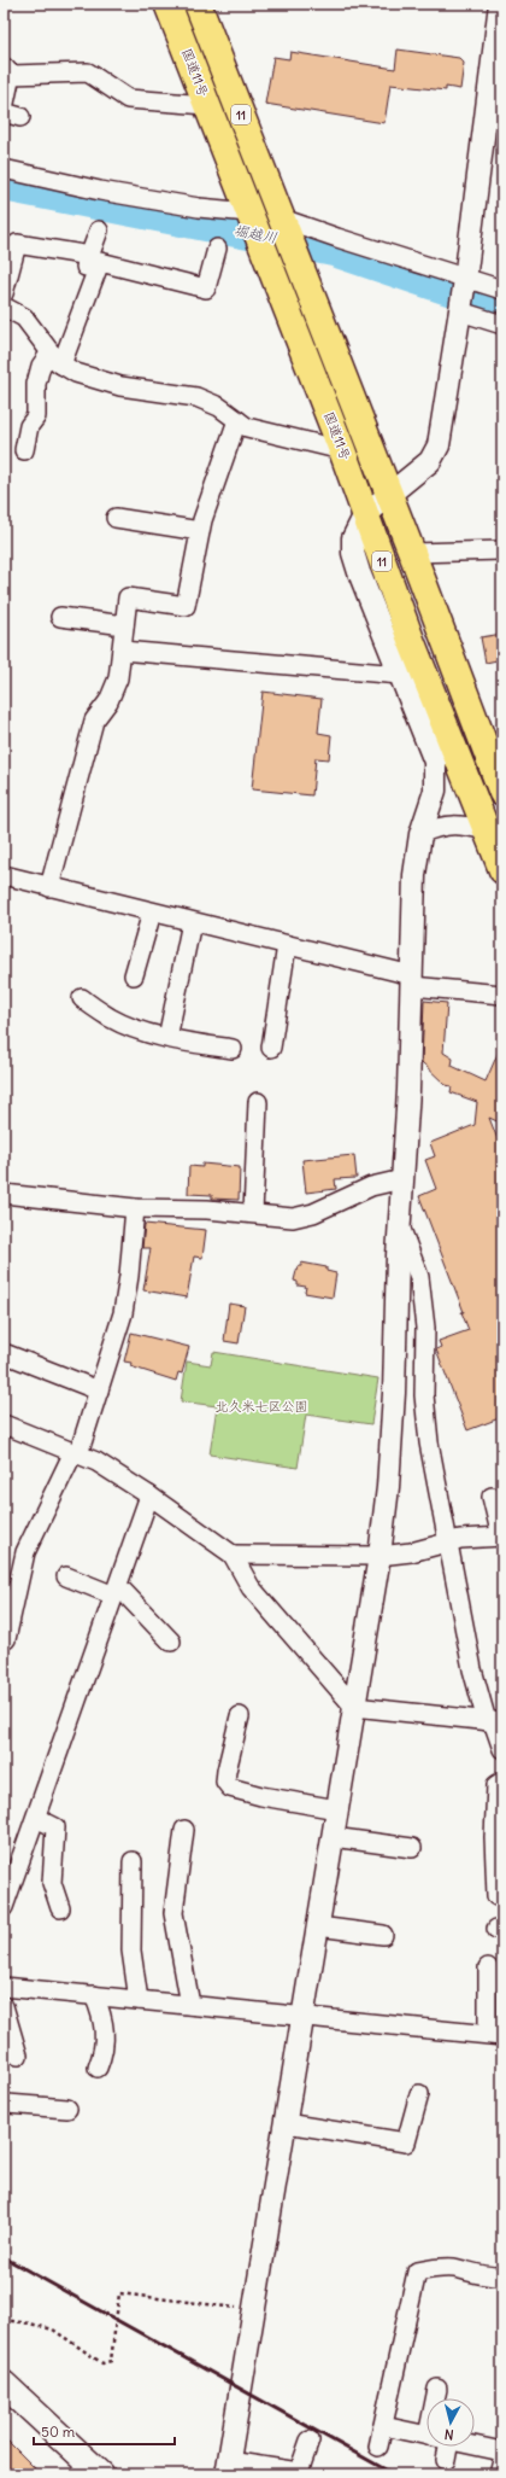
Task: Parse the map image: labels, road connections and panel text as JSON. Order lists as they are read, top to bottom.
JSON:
{
  "streets": {
    "highway": ["国道11号", "11"]
  },
  "water": ["堀越川"],
  "parks": ["北久米七区公園"],
  "scale_bar": "50 m",
  "north": "bottom"
}
